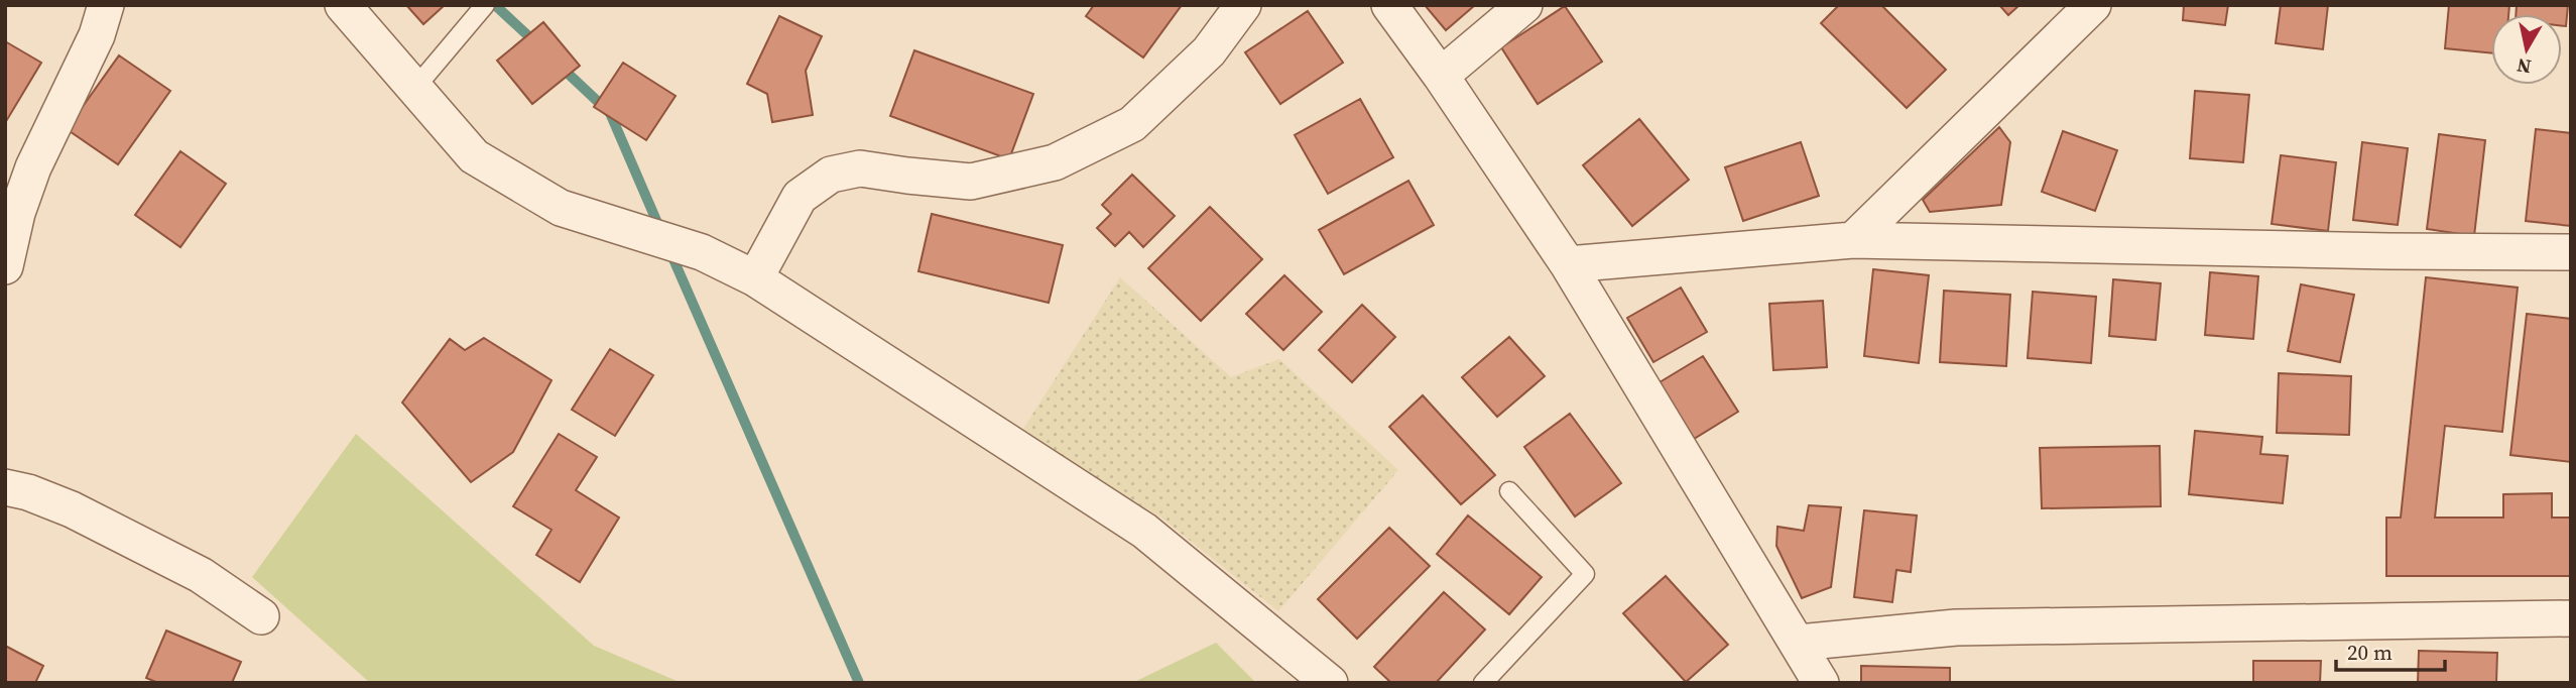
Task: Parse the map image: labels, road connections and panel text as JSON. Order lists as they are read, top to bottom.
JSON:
{
  "scale_bar": "20 m",
  "north": "bottom"
}
